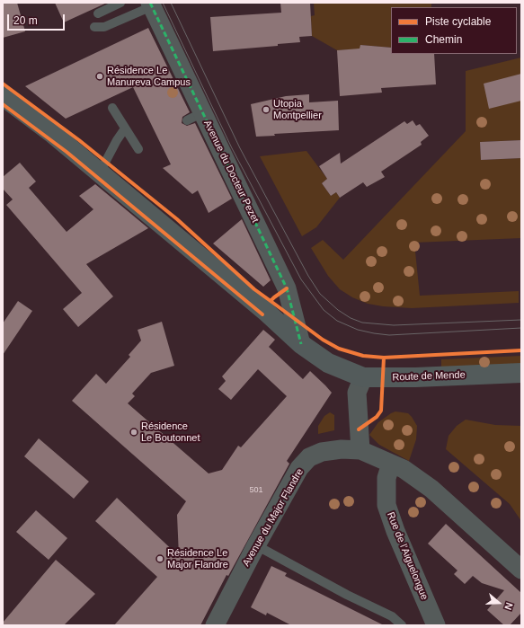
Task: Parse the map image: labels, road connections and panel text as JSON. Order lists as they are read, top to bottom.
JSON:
{
  "streets": {
    "main road": ["Route de Mende"],
    "street": ["Avenue du Docteur Pezet", "Avenue du Major Flandre", "Rue de l'Aiguelongue"]
  },
  "crossings": [
    ["Avenue du Docteur Pezet", "Route de Mende"]
  ],
  "places": [
    "Résidence Le Manureva Campus",
    "Utopia Montpellier",
    "Résidence Le Boutonnet",
    "Résidence Le Major Flandre"
  ],
  "house_numbers": ["501"],
  "legend": ["Piste cyclable", "Chemin"],
  "scale_bar": "20 m",
  "north": "right"
}
